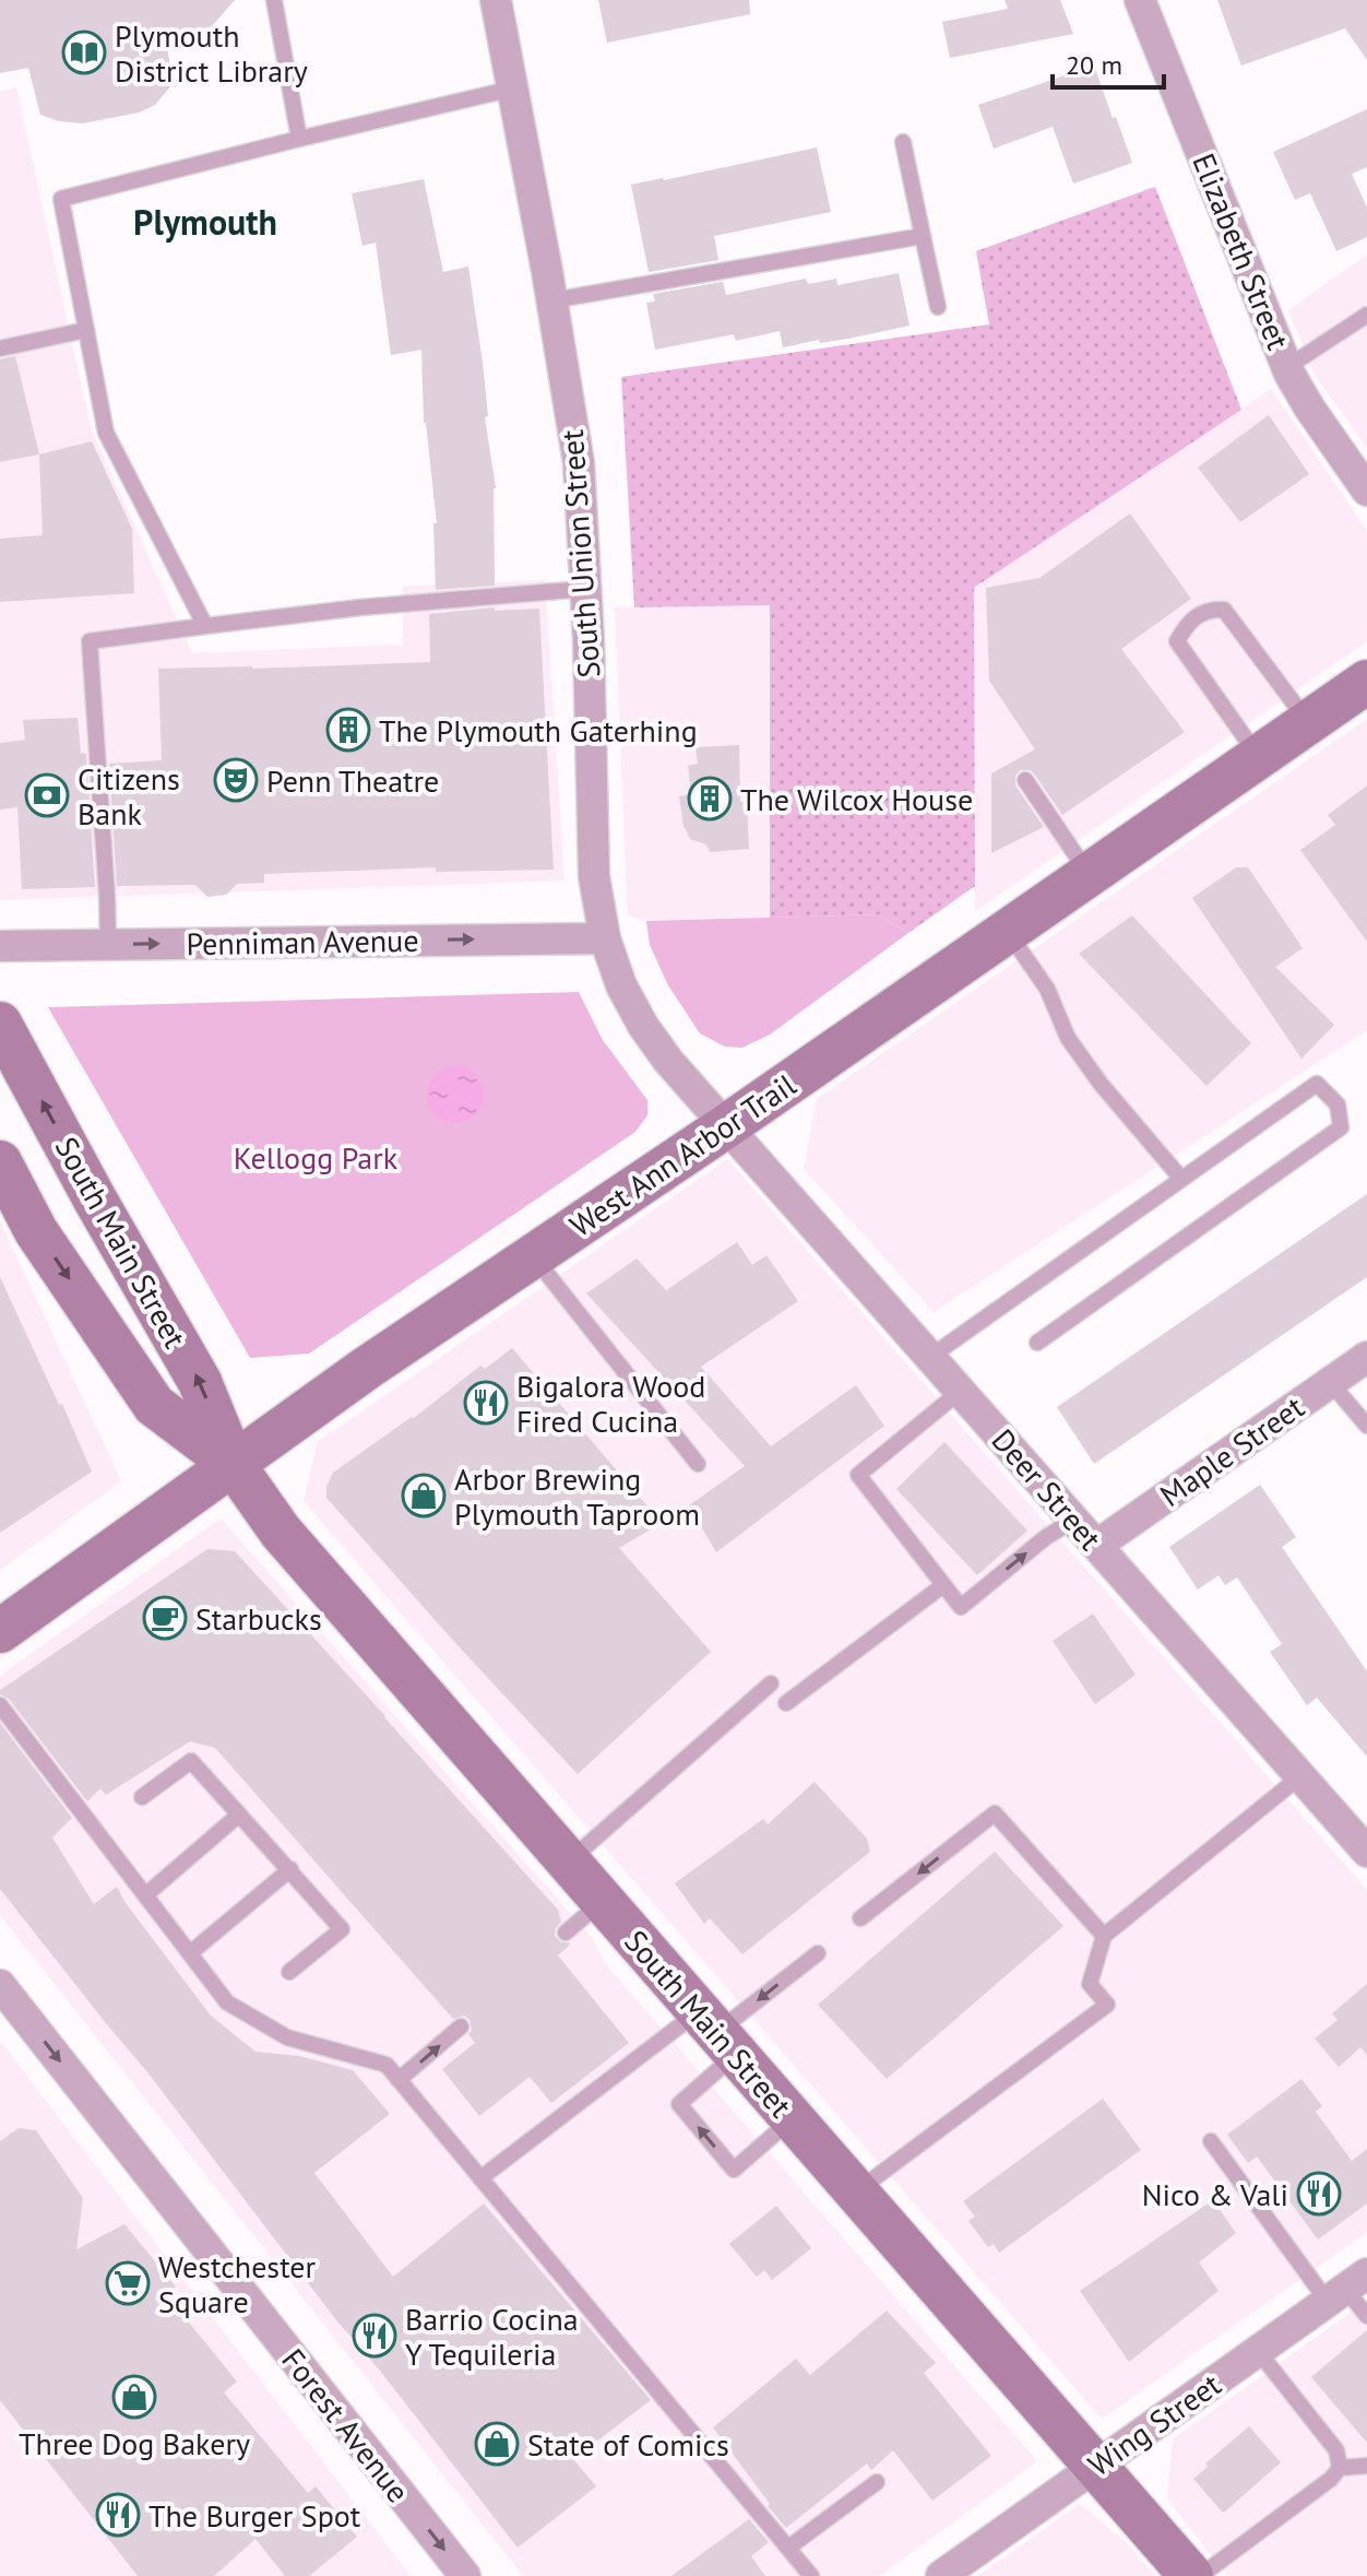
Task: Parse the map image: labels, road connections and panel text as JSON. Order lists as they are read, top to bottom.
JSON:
{
  "streets": {
    "main road": ["West Ann Arbor Trail", "South Main Street"],
    "street": [
      "Elizabeth Street",
      "South Union Street",
      "Penniman Avenue",
      "Maple Street",
      "Deer Street",
      "Wing Street",
      "Forest Avenue"
    ]
  },
  "crossings": [
    ["South Union Street", "Penniman Avenue"],
    ["South Union Street", "West Ann Arbor Trail"],
    ["South Union Street", "Deer Street"],
    ["West Ann Arbor Trail", "South Main Street"],
    ["West Ann Arbor Trail", "Deer Street"],
    ["South Main Street", "Wing Street"],
    ["Maple Street", "Deer Street"]
  ],
  "one_way": ["Penniman Avenue", "Forest Avenue"],
  "districts": ["Plymouth"],
  "parks": ["Kellogg Park"],
  "places": {
    "library": ["Plymouth District Library"],
    "building": ["The Plymouth Gaterhing", "The Wilcox House"],
    "theatre": ["Penn Theatre"],
    "bank": ["Citizens Bank"],
    "restaurant": [
      "Bigalora Wood Fired Cucina",
      "Nico & Vali",
      "Barrio Cocina Y Tequileria",
      "The Burger Spot"
    ],
    "shop": ["Arbor Brewing Plymouth Taproom", "Three Dog Bakery", "State of Comics"],
    "cafe": ["Starbucks"],
    "supermarket": ["Westchester Square"]
  },
  "scale_bar": "20 m"
}
